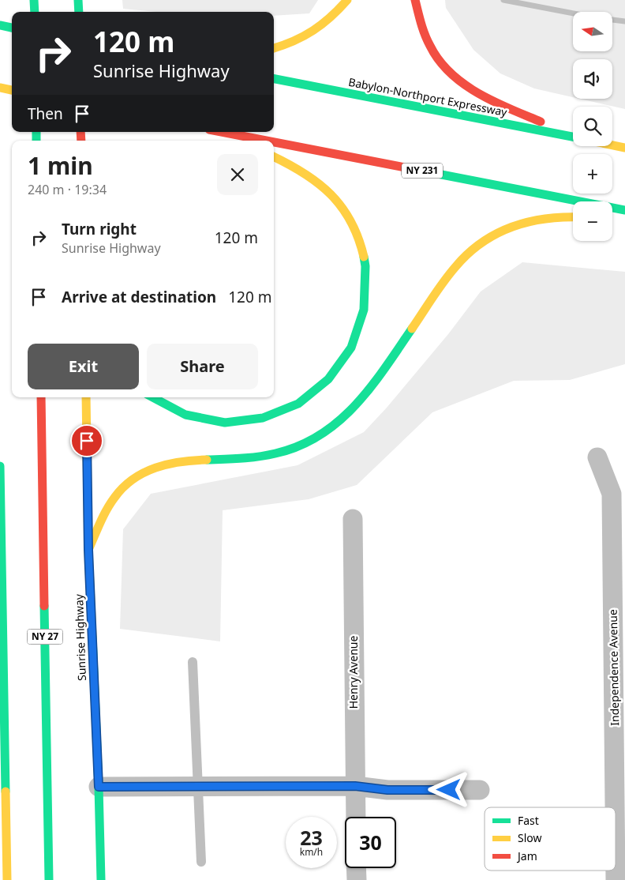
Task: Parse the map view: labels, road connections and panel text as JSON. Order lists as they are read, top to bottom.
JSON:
{
  "streets": {
    "main road": [
      "Babylon-Northport Expressway",
      "NY 231",
      "NY 27",
      "Sunrise Highway"
    ],
    "street": ["Independence Avenue", "Henry Avenue"]
  },
  "legend": ["Fast", "Slow", "Jam"],
  "north": "left",
  "page": {
    "map_buttons": ["+", "−"],
    "turn": ["120 m", "Sunrise Highway"],
    "then": "Then",
    "heading": ["1 min", "240 m · 19:34"],
    "list": [
      {
        "name": "Turn right",
        "note": "Sunrise Highway",
        "value": "120 m"
      },
      {
        "name": "Arrive at destination",
        "value": "120 m"
      }
    ],
    "buttons": ["Exit", "Share"],
    "speed": "23 km/h",
    "limit": "30"
  }
}
